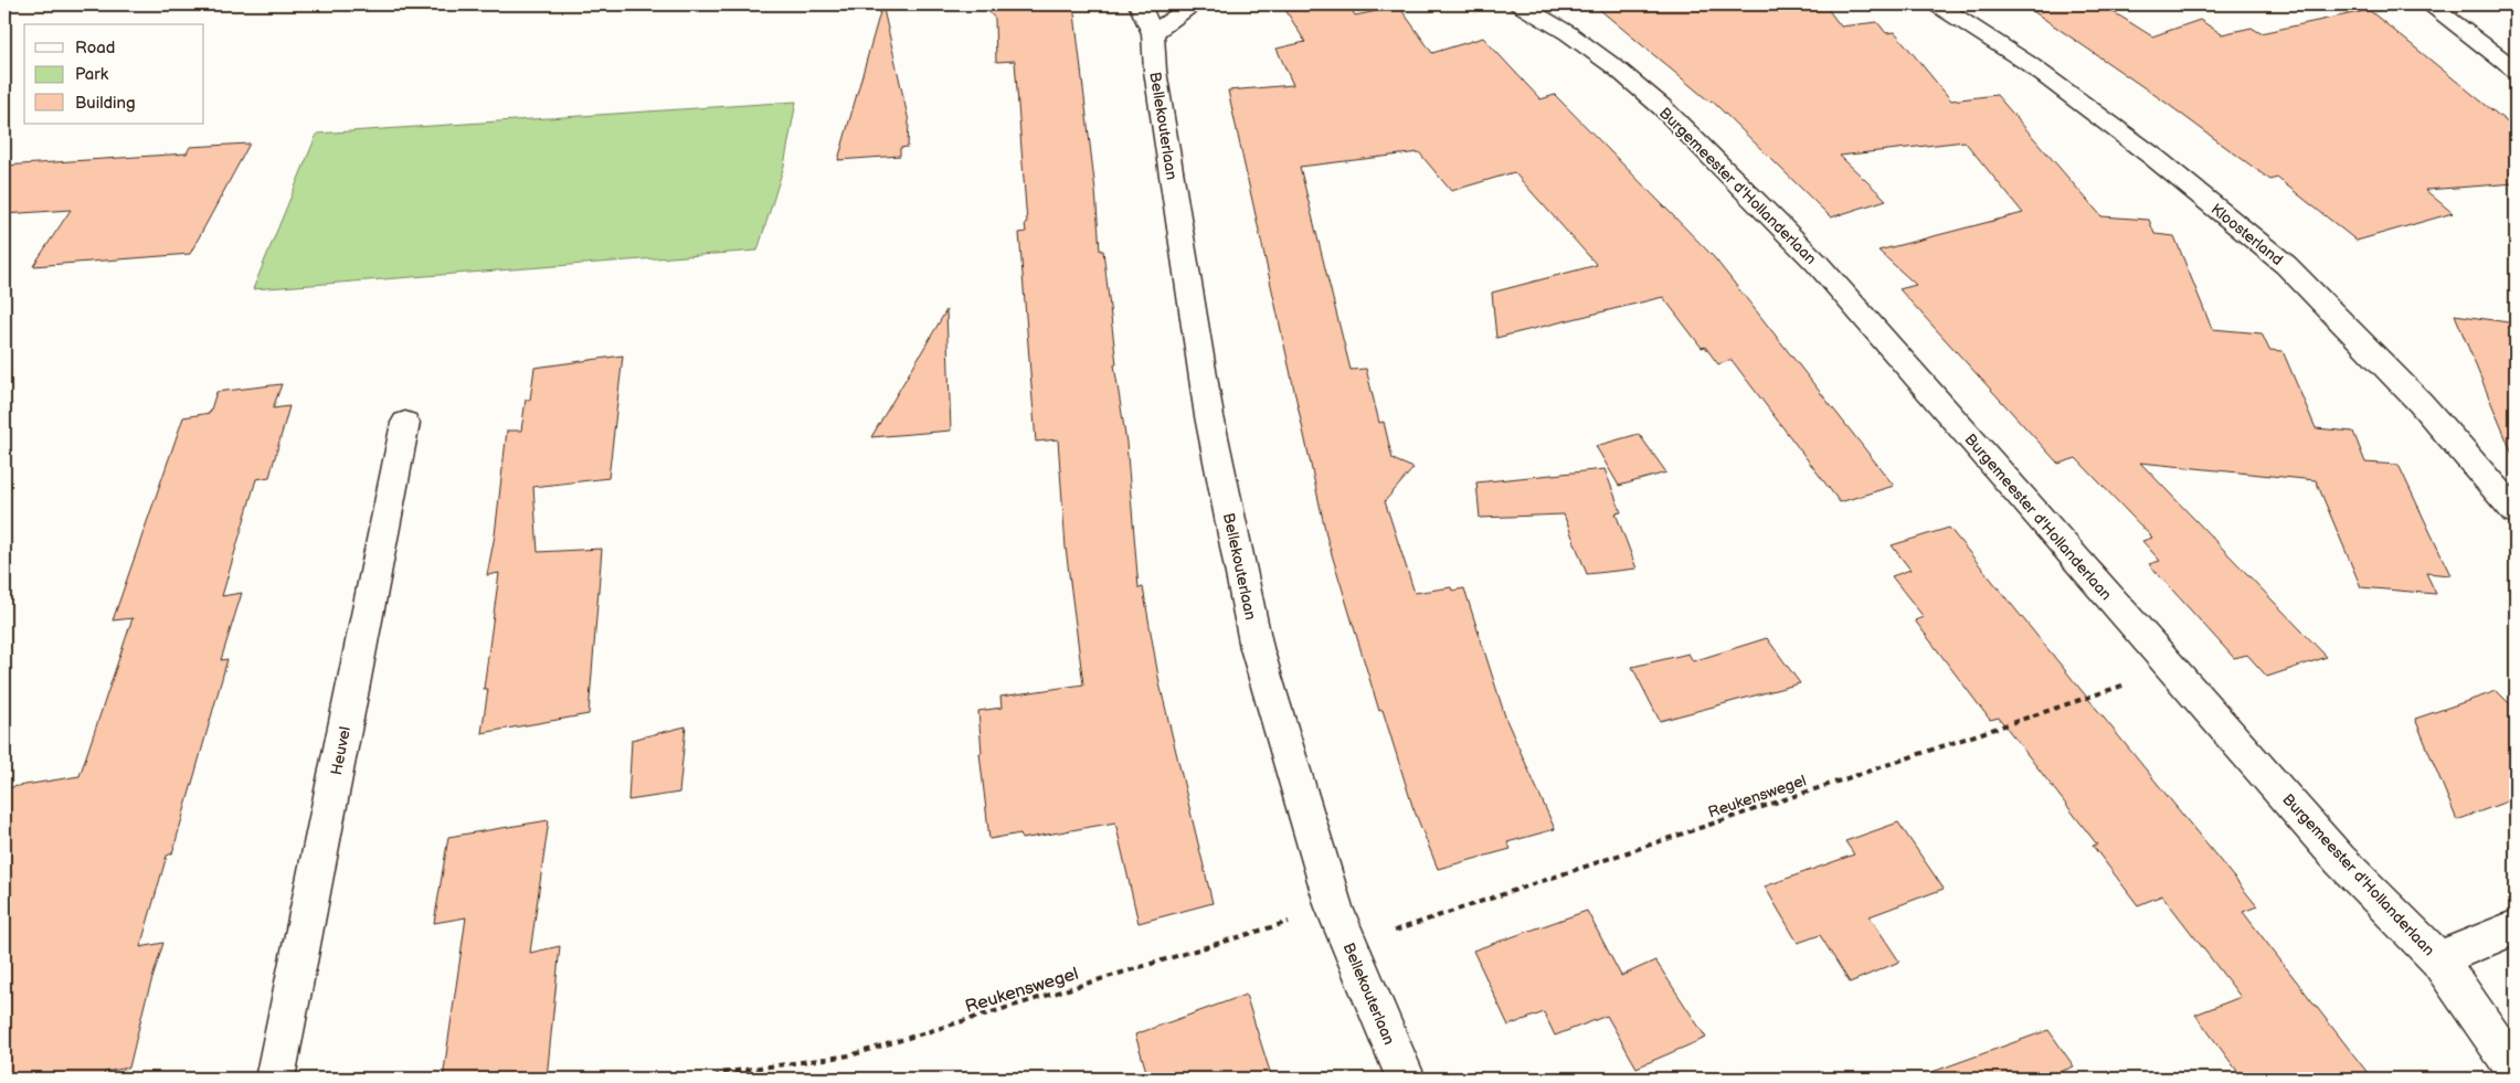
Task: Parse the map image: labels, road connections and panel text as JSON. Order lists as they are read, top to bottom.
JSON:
{
  "streets": {
    "street": [
      "Bellekouterlaan",
      "Burgemeester d'Hollanderlaan",
      "Kloosterland",
      "Heuvel"
    ],
    "path": ["Reukenswegel"]
  },
  "crossings": [
    ["Bellekouterlaan", "Reukenswegel"],
    ["Burgemeester d'Hollanderlaan", "Reukenswegel"]
  ],
  "legend": ["Road", "Park", "Building"]
}
